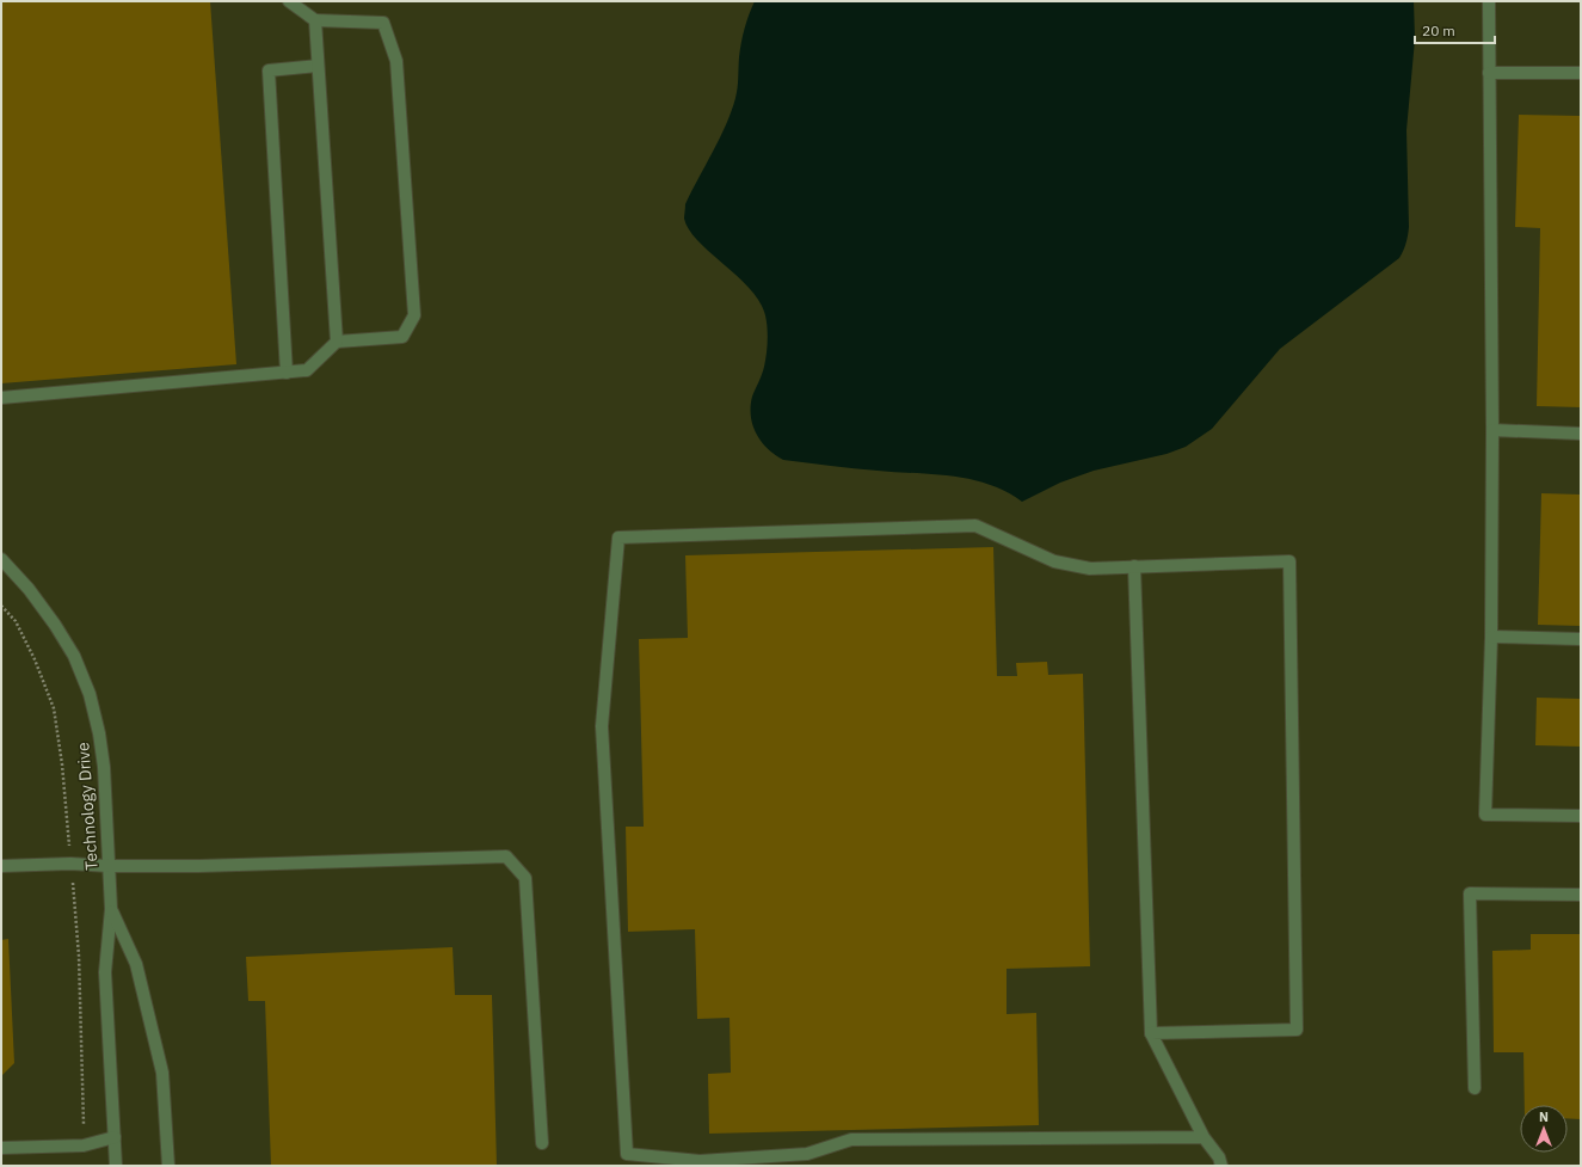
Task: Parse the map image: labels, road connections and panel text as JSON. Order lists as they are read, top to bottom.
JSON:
{
  "streets": {
    "street": ["Technology Drive"]
  },
  "scale_bar": "20 m",
  "north": "top"
}
